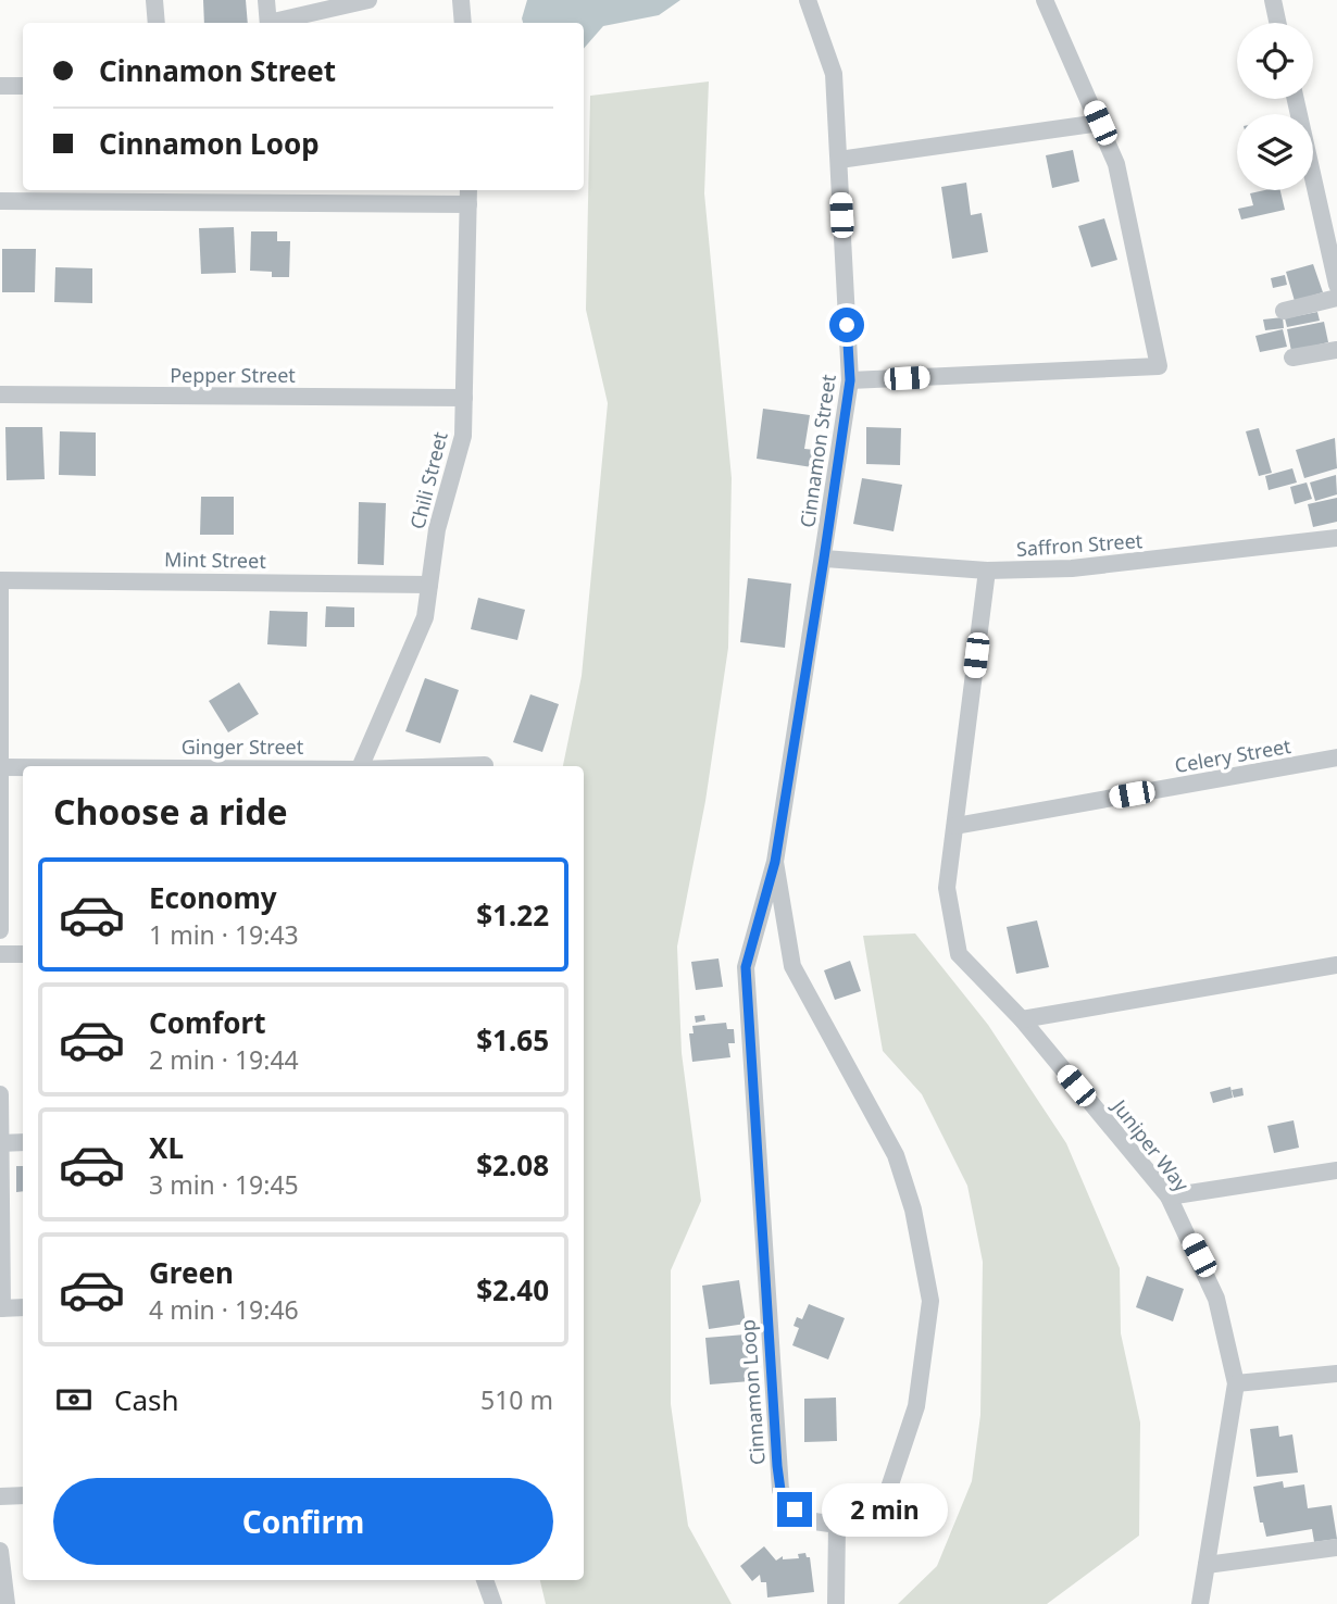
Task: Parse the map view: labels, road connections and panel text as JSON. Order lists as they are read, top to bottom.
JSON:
{
  "streets": {
    "street": [
      "Pepper Street",
      "Cinnamon Street",
      "Chili Street",
      "Saffron Street",
      "Mint Street",
      "Ginger Street",
      "Celery Street",
      "Juniper Way",
      "Cinnamon Loop"
    ]
  },
  "crossings": [
    ["Pepper Street", "Chili Street"],
    ["Cinnamon Street", "Saffron Street"],
    ["Cinnamon Street", "Cinnamon Loop"],
    ["Chili Street", "Mint Street"],
    ["Saffron Street", "Juniper Way"],
    ["Celery Street", "Juniper Way"]
  ],
  "page": {
    "banner": ["Cinnamon Street", "Cinnamon Loop"],
    "heading": "Choose a ride",
    "list": [
      {
        "name": "Economy",
        "note": "1 min · 19:43",
        "value": "$1.22"
      },
      {
        "name": "Comfort",
        "note": "2 min · 19:44",
        "value": "$1.65"
      },
      {
        "name": "XL",
        "note": "3 min · 19:45",
        "value": "$2.08"
      },
      {
        "name": "Green",
        "note": "4 min · 19:46",
        "value": "$2.40"
      }
    ],
    "pay": ["Cash", "510 m"],
    "buttons": "Confirm",
    "bubble": "2 min"
  }
}
